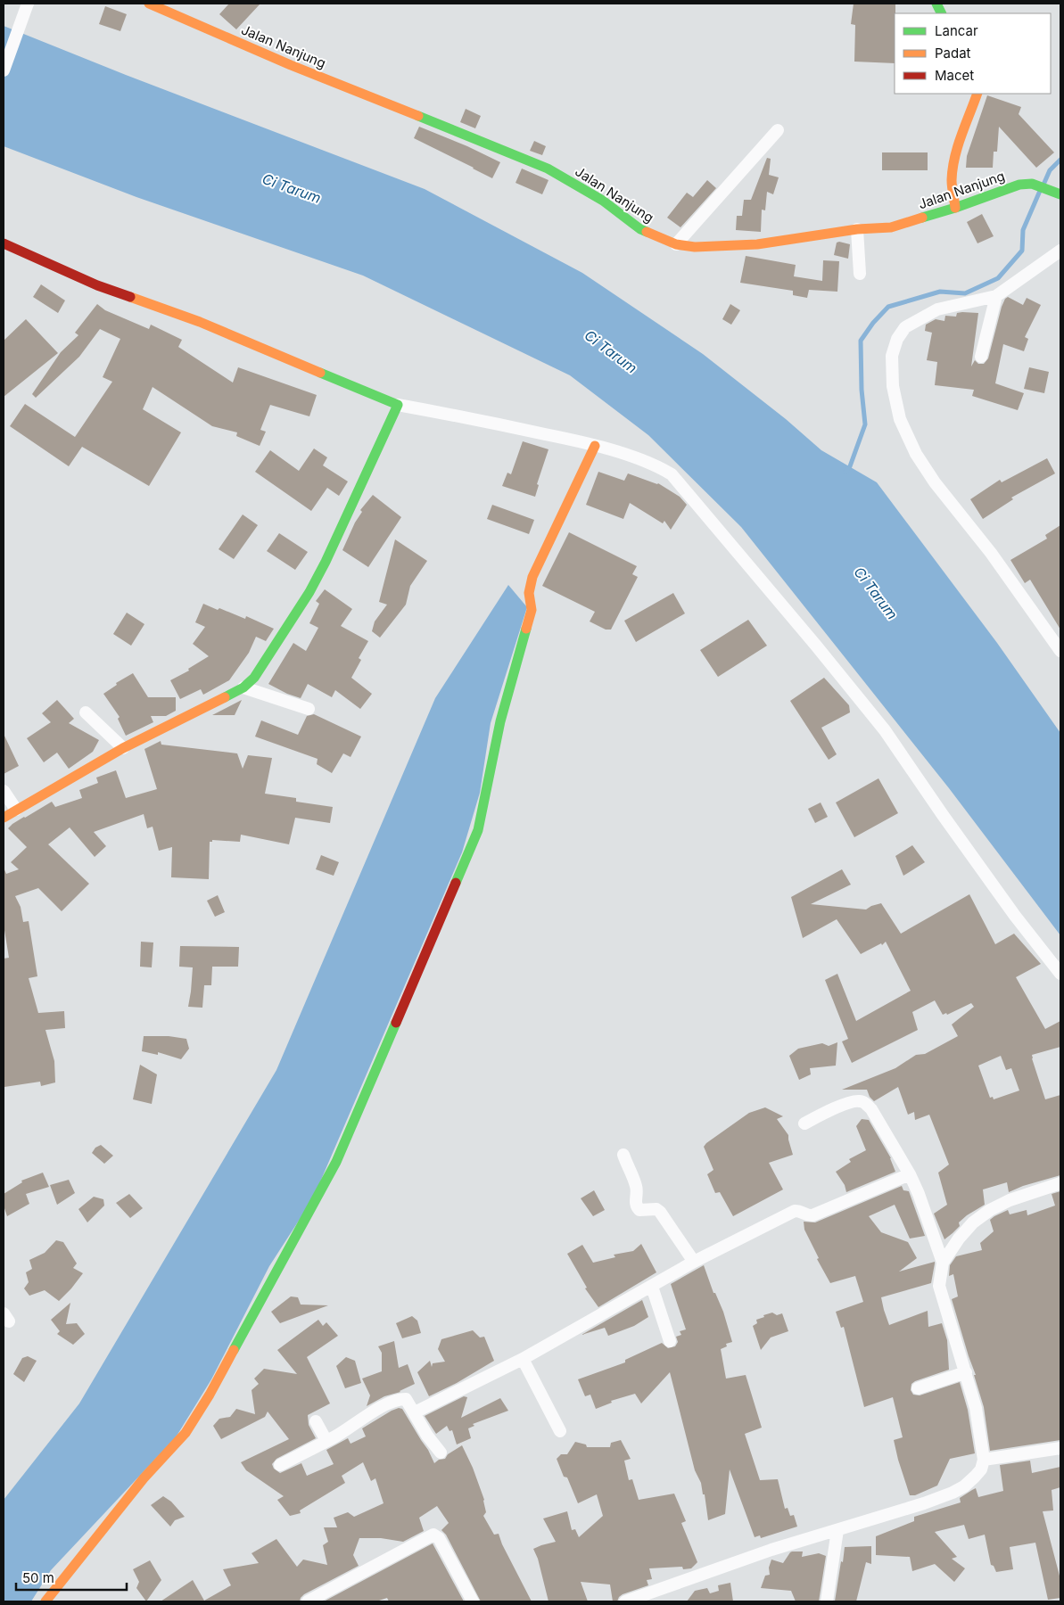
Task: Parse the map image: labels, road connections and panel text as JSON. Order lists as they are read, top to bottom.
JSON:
{
  "streets": {
    "street": ["Jalan Nanjung"]
  },
  "water": ["Ci Tarum"],
  "legend": ["Lancar", "Padat", "Macet"],
  "scale_bar": "50 m"
}
